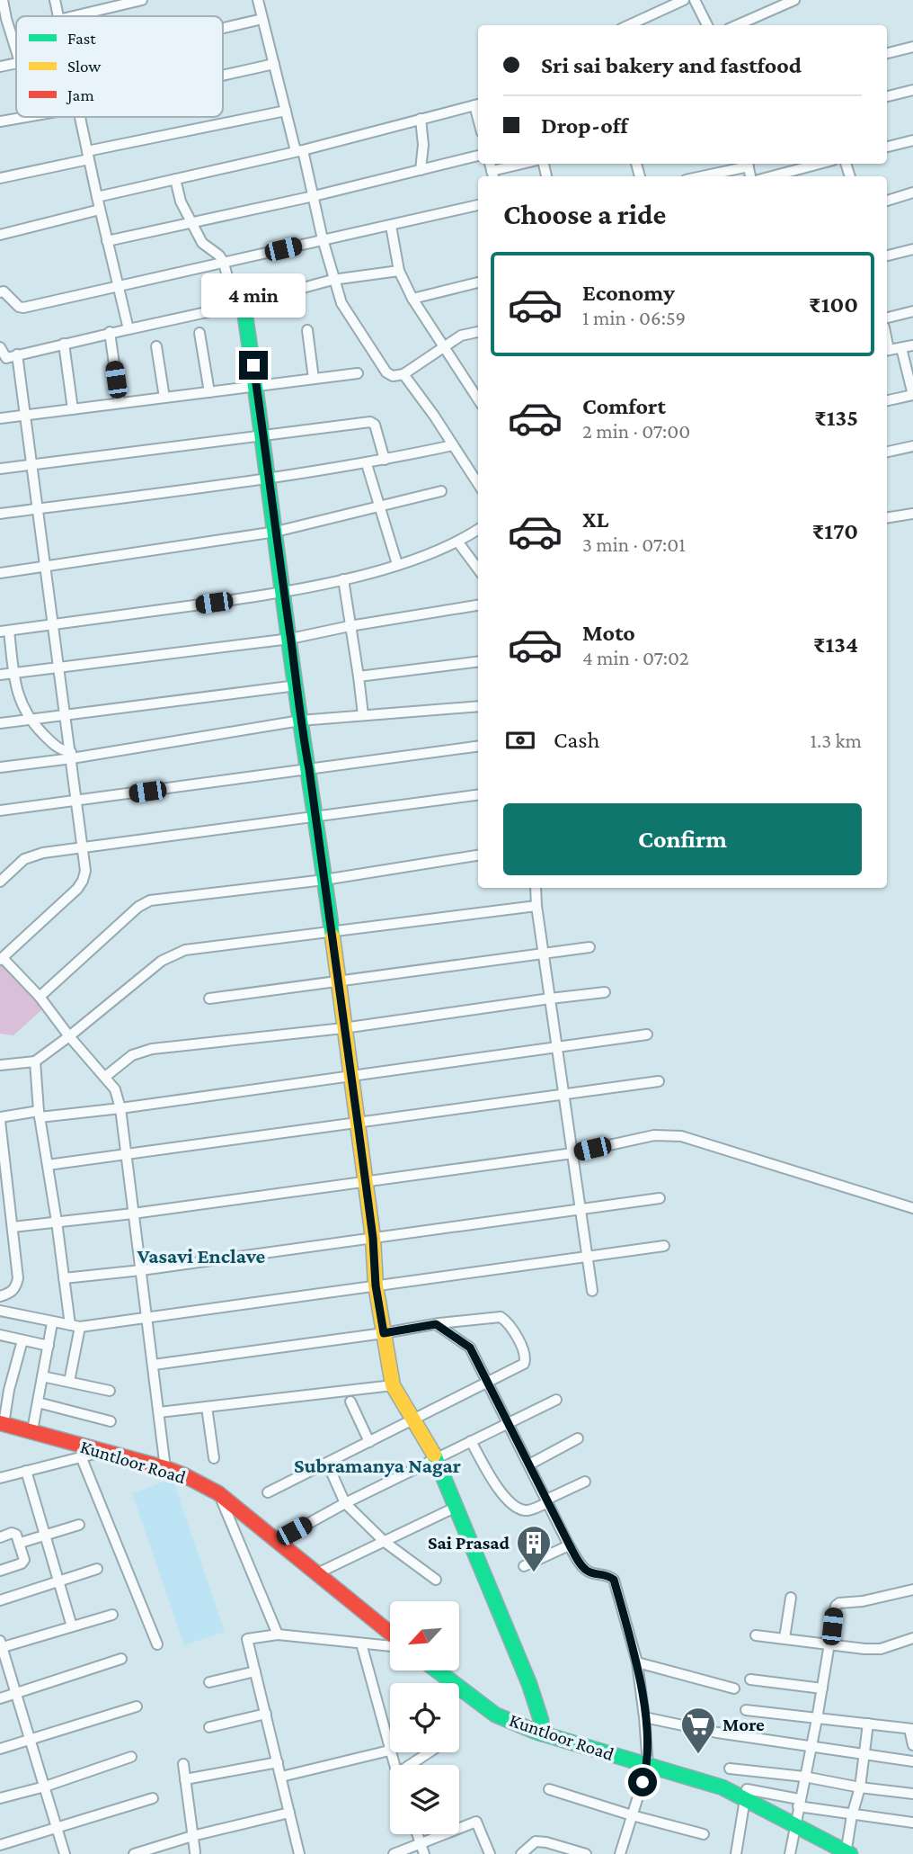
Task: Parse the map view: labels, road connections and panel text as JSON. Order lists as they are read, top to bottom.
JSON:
{
  "streets": {
    "street": ["Kuntloor Road"]
  },
  "districts": ["Vasavi Enclave", "Subramanya Nagar"],
  "places": {
    "building": ["Sai Prasad"],
    "supermarket": ["More"]
  },
  "legend": ["Fast", "Slow", "Jam"],
  "north": "bottom left",
  "page": {
    "banner": ["Sri sai bakery and fastfood", "Drop-off"],
    "heading": "Choose a ride",
    "list": [
      {
        "name": "Economy",
        "note": "1 min · 06:59",
        "value": "₹100"
      },
      {
        "name": "Comfort",
        "note": "2 min · 07:00",
        "value": "₹135"
      },
      {
        "name": "XL",
        "note": "3 min · 07:01",
        "value": "₹170"
      },
      {
        "name": "Moto",
        "note": "4 min · 07:02",
        "value": "₹134"
      }
    ],
    "bubble": "4 min",
    "pay": ["Cash", "1.3 km"],
    "buttons": "Confirm"
  }
}
